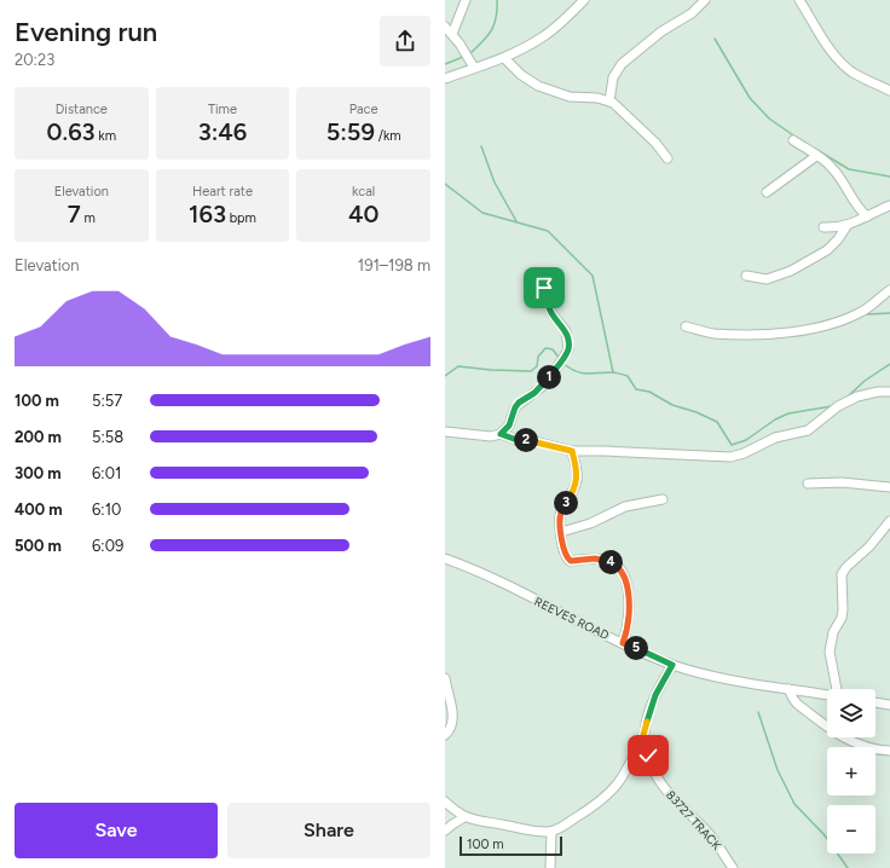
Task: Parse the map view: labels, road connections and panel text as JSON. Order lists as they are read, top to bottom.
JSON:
{
  "streets": {
    "street": ["REEVES ROAD", "83727 TRACK"]
  },
  "crossings": [
    ["REEVES ROAD", "83727 TRACK"]
  ],
  "scale_bar": "100 m",
  "page": {
    "heading": ["Evening run", "20:23"],
    "stats": [
      ["Distance", "0.63 km"],
      ["Time", "3:46"],
      ["Pace", "5:59 /km"],
      ["Elevation", "7 m"],
      ["Heart rate", "163 bpm"],
      ["kcal", "40"]
    ],
    "chart": ["Elevation", "191–198 m"],
    "pins": [
      "1",
      "2",
      "3",
      "4",
      "5"
    ],
    "list": [
      {
        "name": "100 m",
        "note": "5:57"
      },
      {
        "name": "200 m",
        "note": "5:58"
      },
      {
        "name": "300 m",
        "note": "6:01"
      },
      {
        "name": "400 m",
        "note": "6:10"
      },
      {
        "name": "500 m",
        "note": "6:09"
      }
    ],
    "map_buttons": ["+", "−"],
    "buttons": ["Save", "Share"],
    "scale": "100 m"
  }
}
